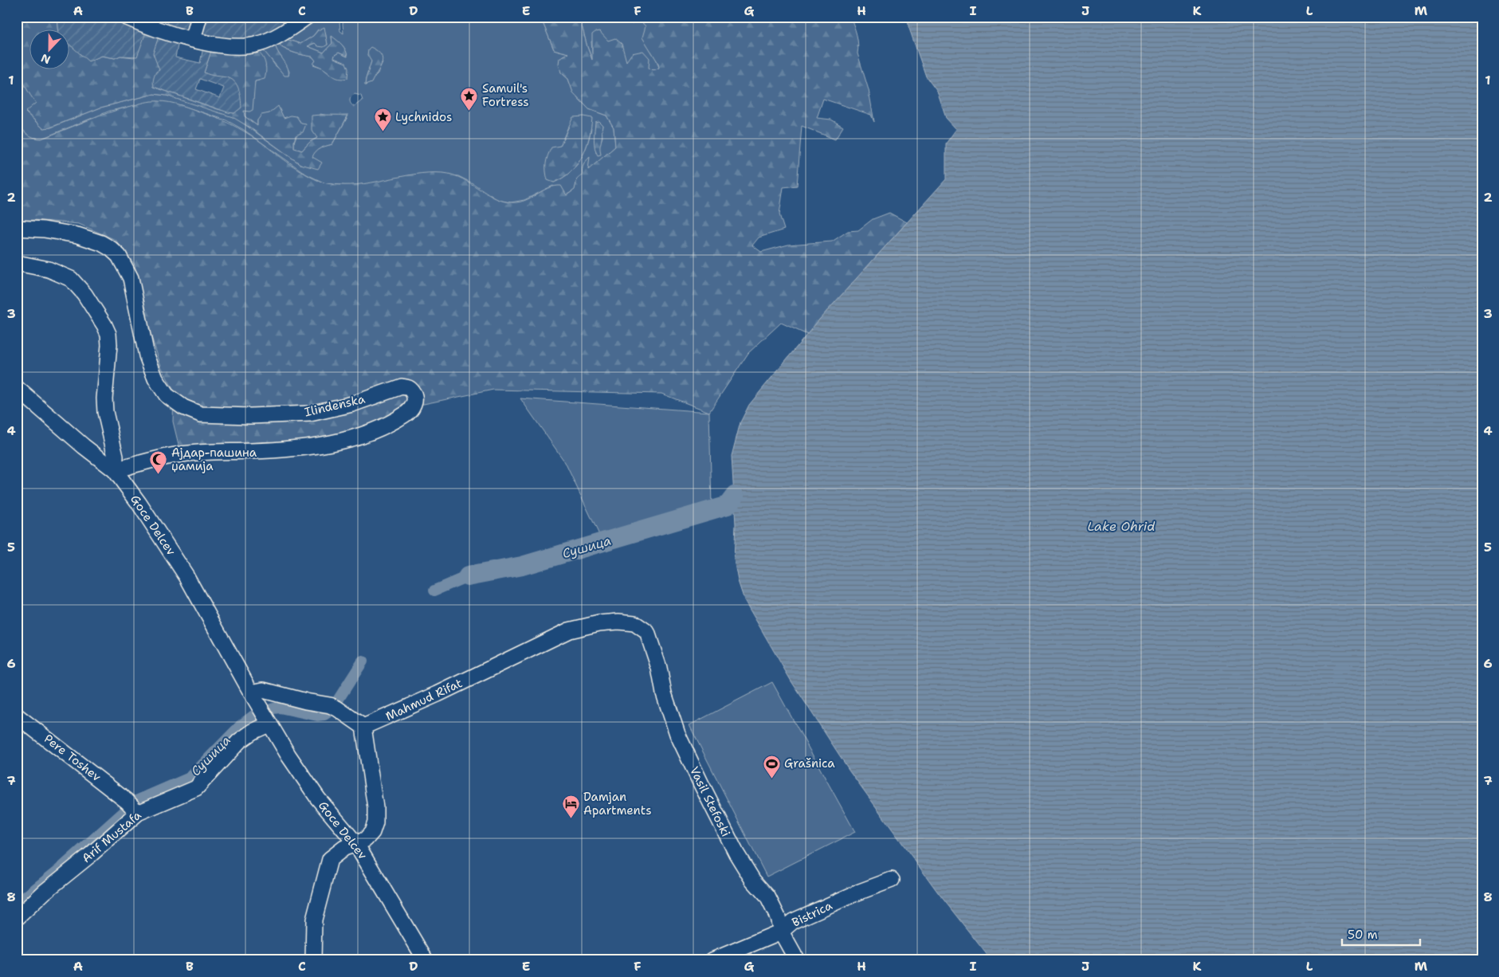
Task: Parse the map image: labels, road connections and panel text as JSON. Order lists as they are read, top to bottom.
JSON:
{
  "streets": {
    "street": [
      "Ilindenska",
      "Goce Delcev",
      "Mahmud Rifat",
      "Pere Toshev",
      "Arif Mustafa",
      "Bistrica"
    ]
  },
  "crossings": [
    ["Ilindenska", "Goce Delcev"],
    ["Goce Delcev", "Arif Mustafa"],
    ["Mahmud Rifat", "Bistrica"],
    ["Pere Toshev", "Arif Mustafa"]
  ],
  "water": ["Lake Ohrid", "Сушица"],
  "places": {
    "place": ["Samuil's Fortress", "Lychnidos"],
    "mosque": ["Ајдар-пашина џамија"],
    "sports": ["Grašnica"],
    "hotel": ["Damjan Apartments"]
  },
  "scale_bar": "50 m",
  "north": "bottom",
  "grid": {
    "columns": [
      "A",
      "B",
      "C",
      "D",
      "E",
      "F",
      "G",
      "H",
      "I",
      "J",
      "K",
      "L",
      "M"
    ],
    "rows": [
      "1",
      "2",
      "3",
      "4",
      "5",
      "6",
      "7",
      "8"
    ]
  }
}
